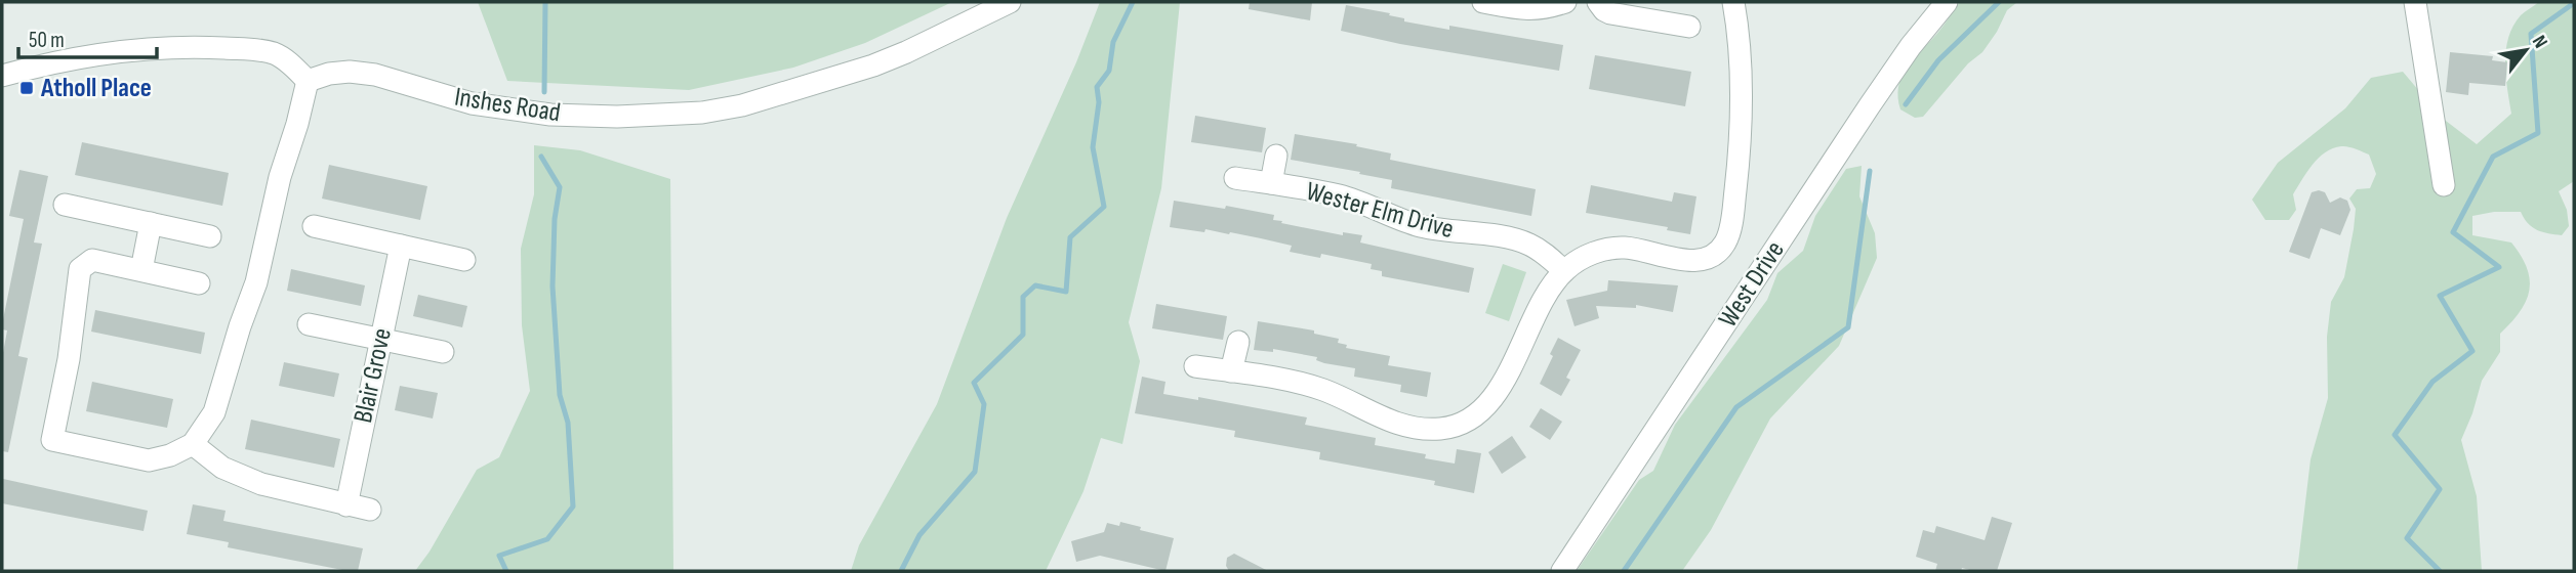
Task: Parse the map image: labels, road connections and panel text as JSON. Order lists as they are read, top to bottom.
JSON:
{
  "streets": {
    "street": [
      "Inshes Road",
      "Wester Elm Drive",
      "West Drive",
      "Blair Grove"
    ]
  },
  "places": {
    "transit": ["Atholl Place"]
  },
  "scale_bar": "50 m",
  "north": "top right"
}
